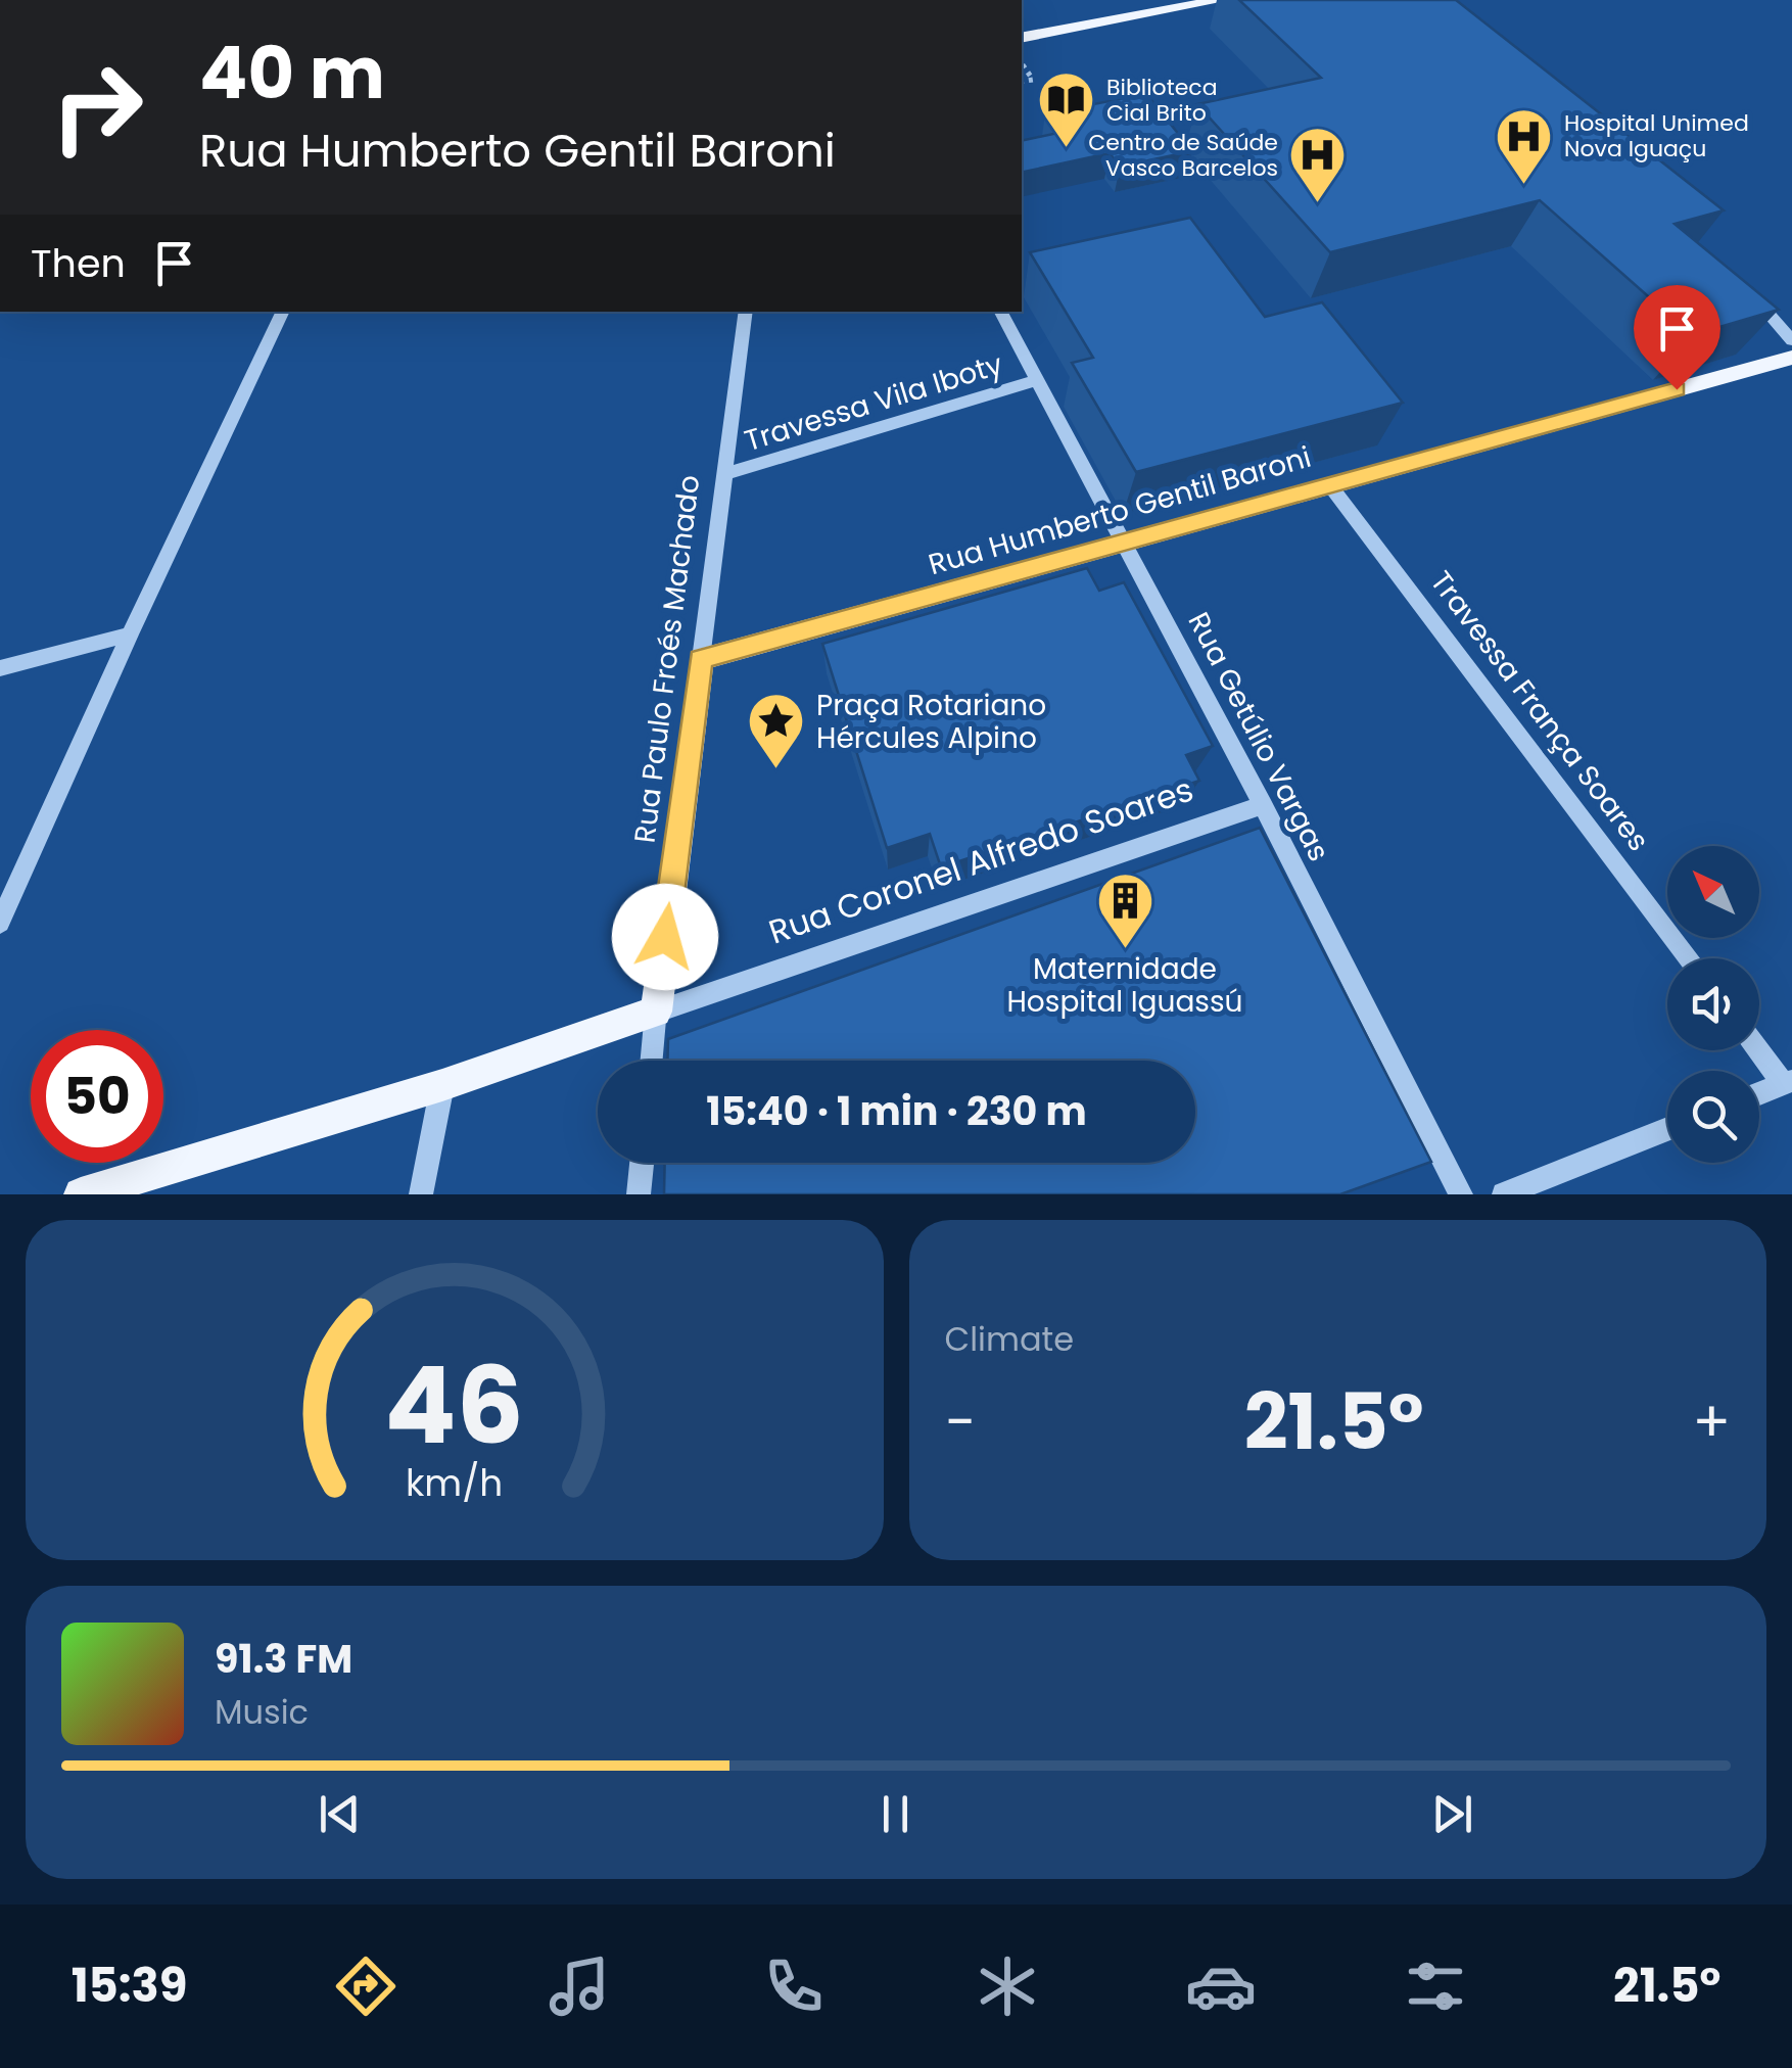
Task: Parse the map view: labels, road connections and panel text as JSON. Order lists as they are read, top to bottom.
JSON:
{
  "streets": {
    "main road": ["Rua Humberto Gentil Baroni", "Rua Paulo Froés Machado", "Rua Coronel Alfredo Soares"],
    "street": ["Travessa Vila Iboty", "Travessa França Soares", "Rua Getúlio Vargas"]
  },
  "crossings": [
    ["Travessa Vila Iboty", "Rua Paulo Froés Machado"],
    ["Travessa Vila Iboty", "Rua Getúlio Vargas"],
    ["Rua Humberto Gentil Baroni", "Rua Paulo Froés Machado"],
    ["Rua Humberto Gentil Baroni", "Travessa França Soares"],
    ["Rua Humberto Gentil Baroni", "Rua Getúlio Vargas"],
    ["Rua Paulo Froés Machado", "Rua Coronel Alfredo Soares"],
    ["Rua Getúlio Vargas", "Rua Coronel Alfredo Soares"]
  ],
  "places": {
    "library": ["Biblioteca Cial Brito"],
    "hospital": ["Hospital Unimed Nova Iguaçu", "Centro de Saúde Vasco Barcelos"],
    "place": ["Praça Rotariano Hércules Alpino"],
    "building": ["Maternidade Hospital Iguassú"]
  },
  "north": "top left",
  "page": {
    "turn": ["40 m", "Rua Humberto Gentil Baroni"],
    "then": "Then",
    "limit": "50",
    "trip": "15:40 · 1 min · 230 m",
    "tile": "Climate",
    "heat": ["−", "21.5°", "+"],
    "song": ["91.3 FM", "Music"],
    "tabs": ["15:39", "21.5°"],
    "gauge": ["46", "km/h"]
  }
}
